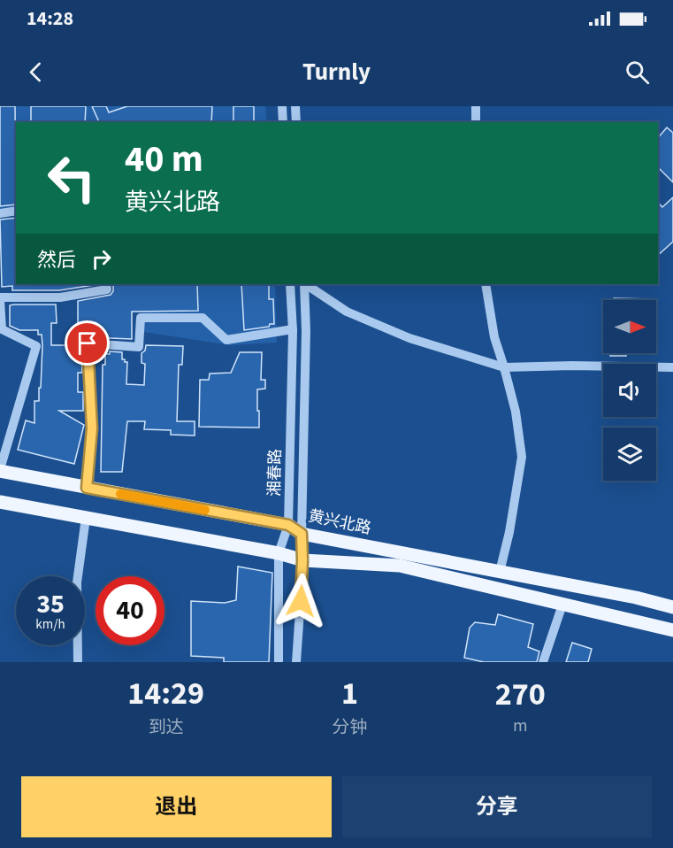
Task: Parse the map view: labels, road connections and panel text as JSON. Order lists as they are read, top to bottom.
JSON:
{
  "streets": {
    "main road": ["黄兴北路"],
    "street": ["湘春路"]
  },
  "crossings": [
    ["湘春路", "黄兴北路"]
  ],
  "north": "right",
  "page": {
    "status": "14:28",
    "header": "Turnly",
    "turn": ["40 m", "黄兴北路"],
    "then": "然后",
    "speed": "35 km/h",
    "limit": "40",
    "eta": [
      "14:29",
      "到达",
      "1",
      "分钟",
      "270",
      "m"
    ],
    "buttons": ["退出", "分享"]
  }
}
